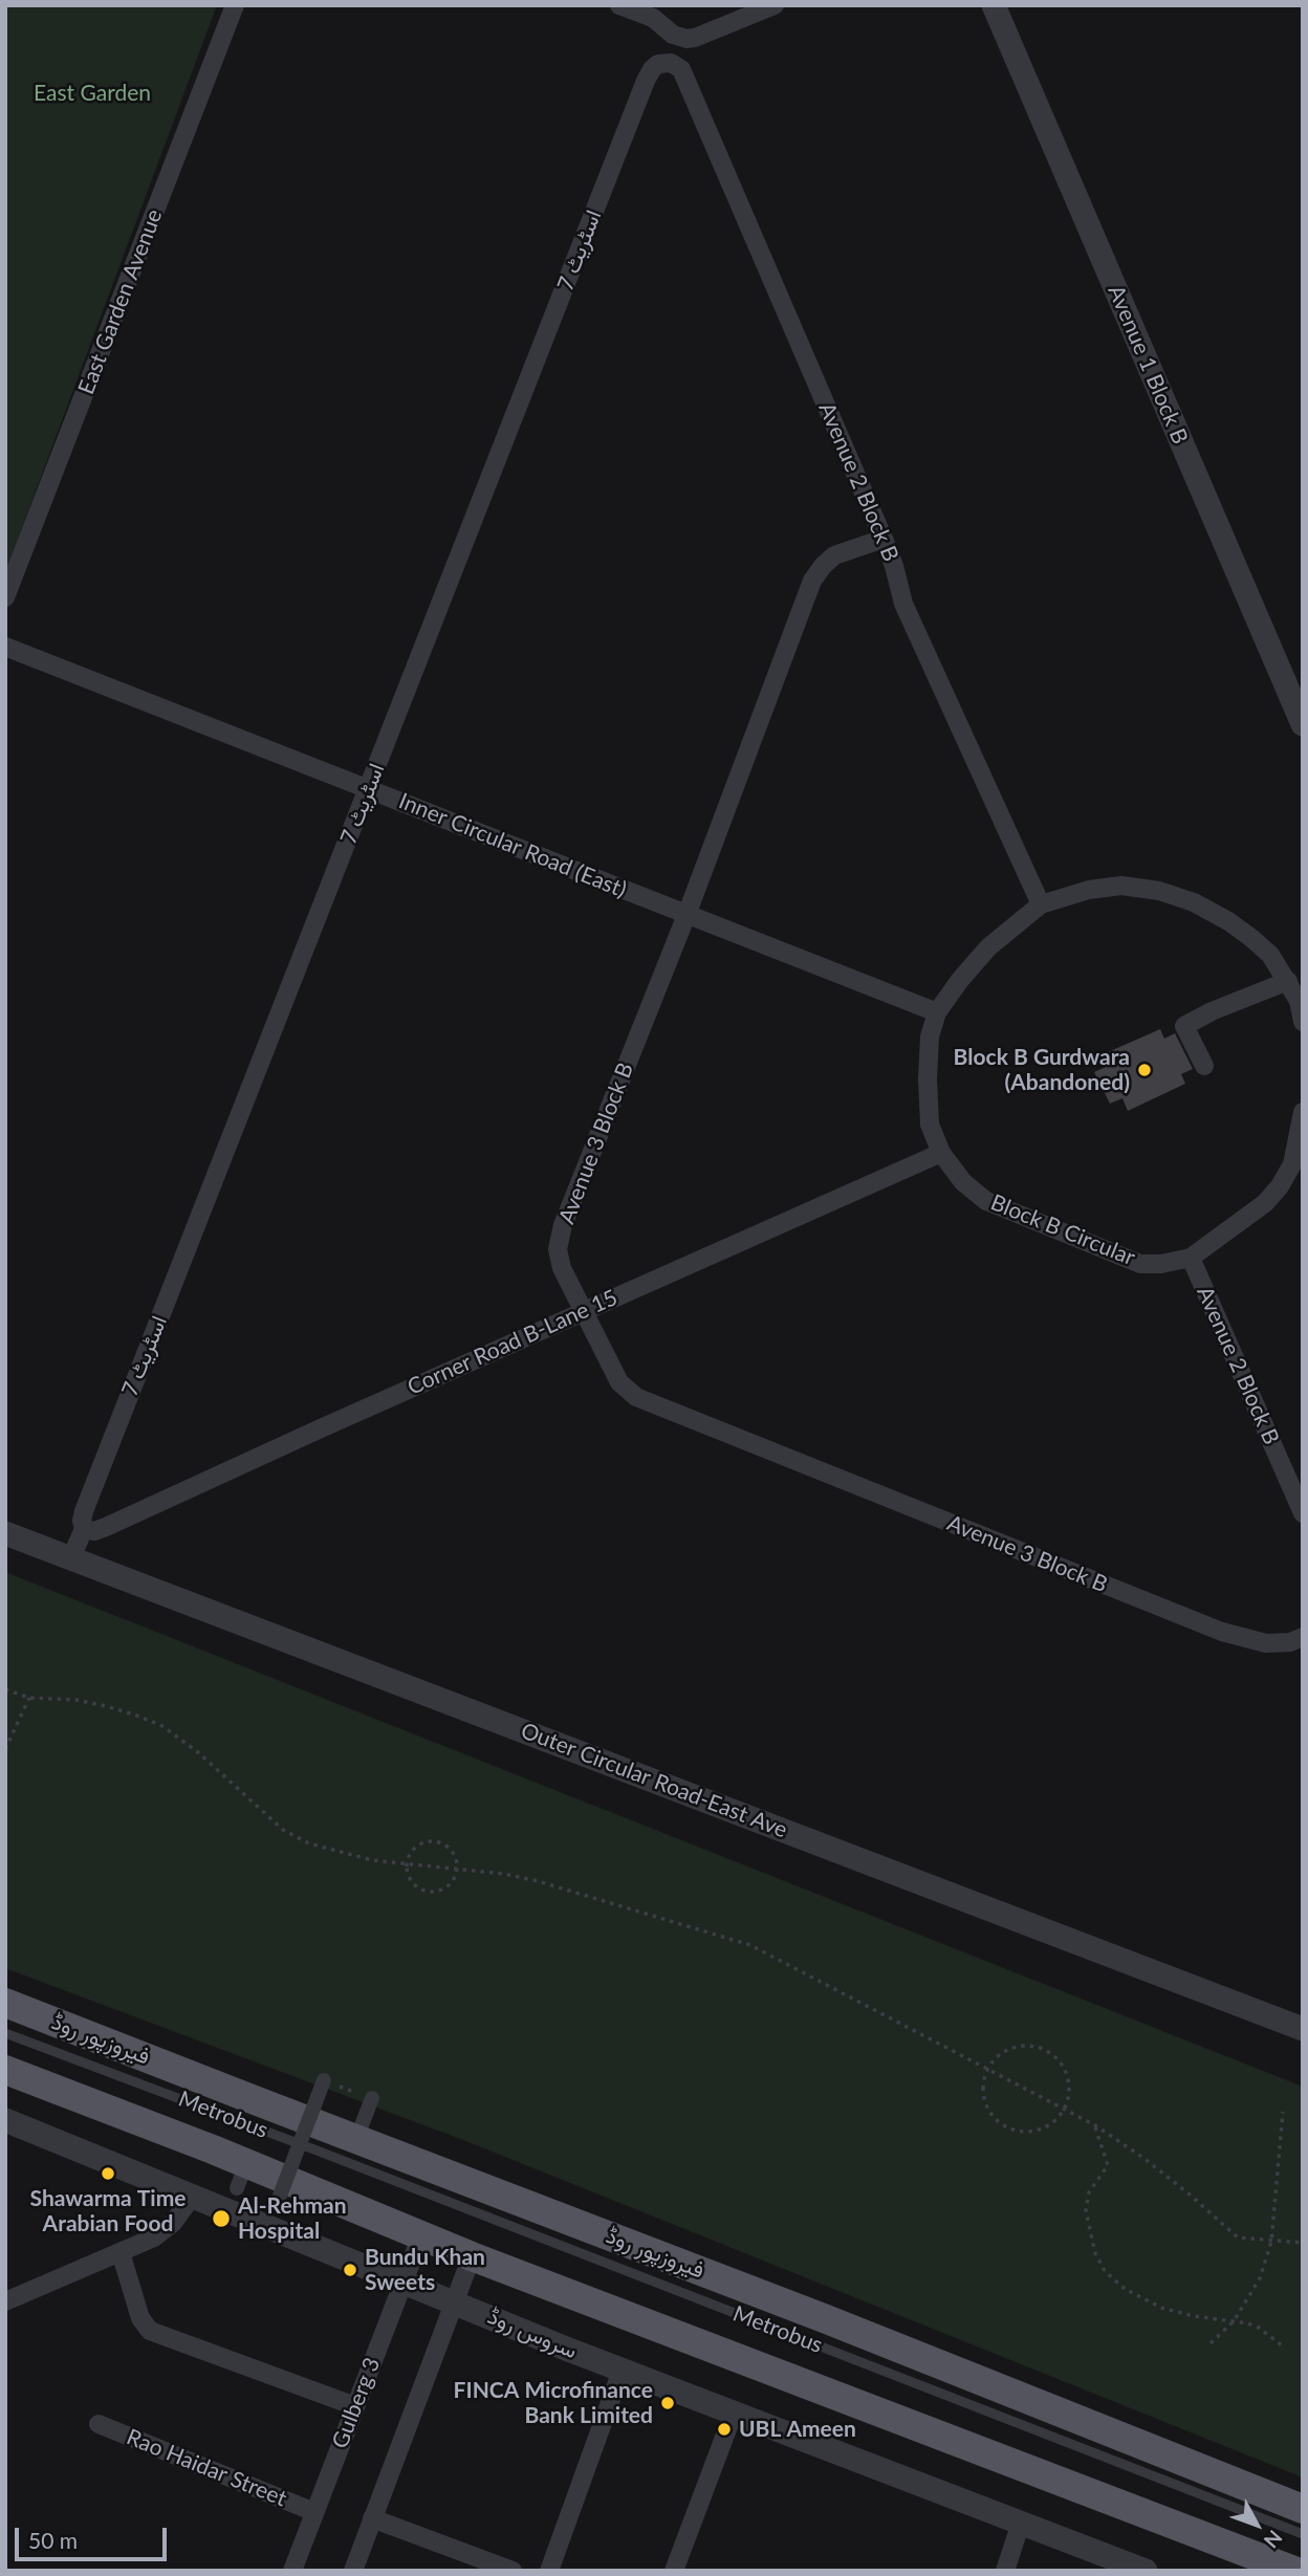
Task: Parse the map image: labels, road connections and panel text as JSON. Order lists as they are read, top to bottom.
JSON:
{
  "streets": {
    "main road": ["فیروزپور روڈ"],
    "street": [
      "اسٹریٹ 7",
      "East Garden Avenue",
      "Avenue 1 Block B",
      "Avenue 2 Block B",
      "Inner Circular Road (East)",
      "Avenue 3 Block B",
      "Block B Circular",
      "Corner Road B-Lane 15",
      "Outer Circular Road-East Ave",
      "سروس روڈ",
      "Gulberg 3",
      "Rao Haidar Street"
    ],
    "lane": ["Metrobus"]
  },
  "crossings": [
    ["اسٹریٹ 7", "Avenue 2 Block B"],
    ["اسٹریٹ 7", "Inner Circular Road (East)"],
    ["اسٹریٹ 7", "Corner Road B-Lane 15"],
    ["اسٹریٹ 7", "Outer Circular Road-East Ave"],
    ["Avenue 2 Block B", "Avenue 3 Block B"],
    ["Avenue 2 Block B", "Block B Circular"],
    ["Inner Circular Road (East)", "Avenue 3 Block B"],
    ["Inner Circular Road (East)", "Block B Circular"],
    ["Avenue 3 Block B", "Corner Road B-Lane 15"],
    ["Block B Circular", "Corner Road B-Lane 15"],
    ["سروس روڈ", "Gulberg 3"],
    ["Gulberg 3", "Rao Haidar Street"]
  ],
  "parks": ["East Garden"],
  "places": [
    "Block B Gurdwara (Abandoned)",
    "Shawarma Time Arabian Food",
    "Al-Rehman Hospital",
    "Bundu Khan Sweets",
    "FINCA Microfinance Bank Limited",
    "UBL Ameen"
  ],
  "scale_bar": "50 m",
  "north": "bottom right"
}
